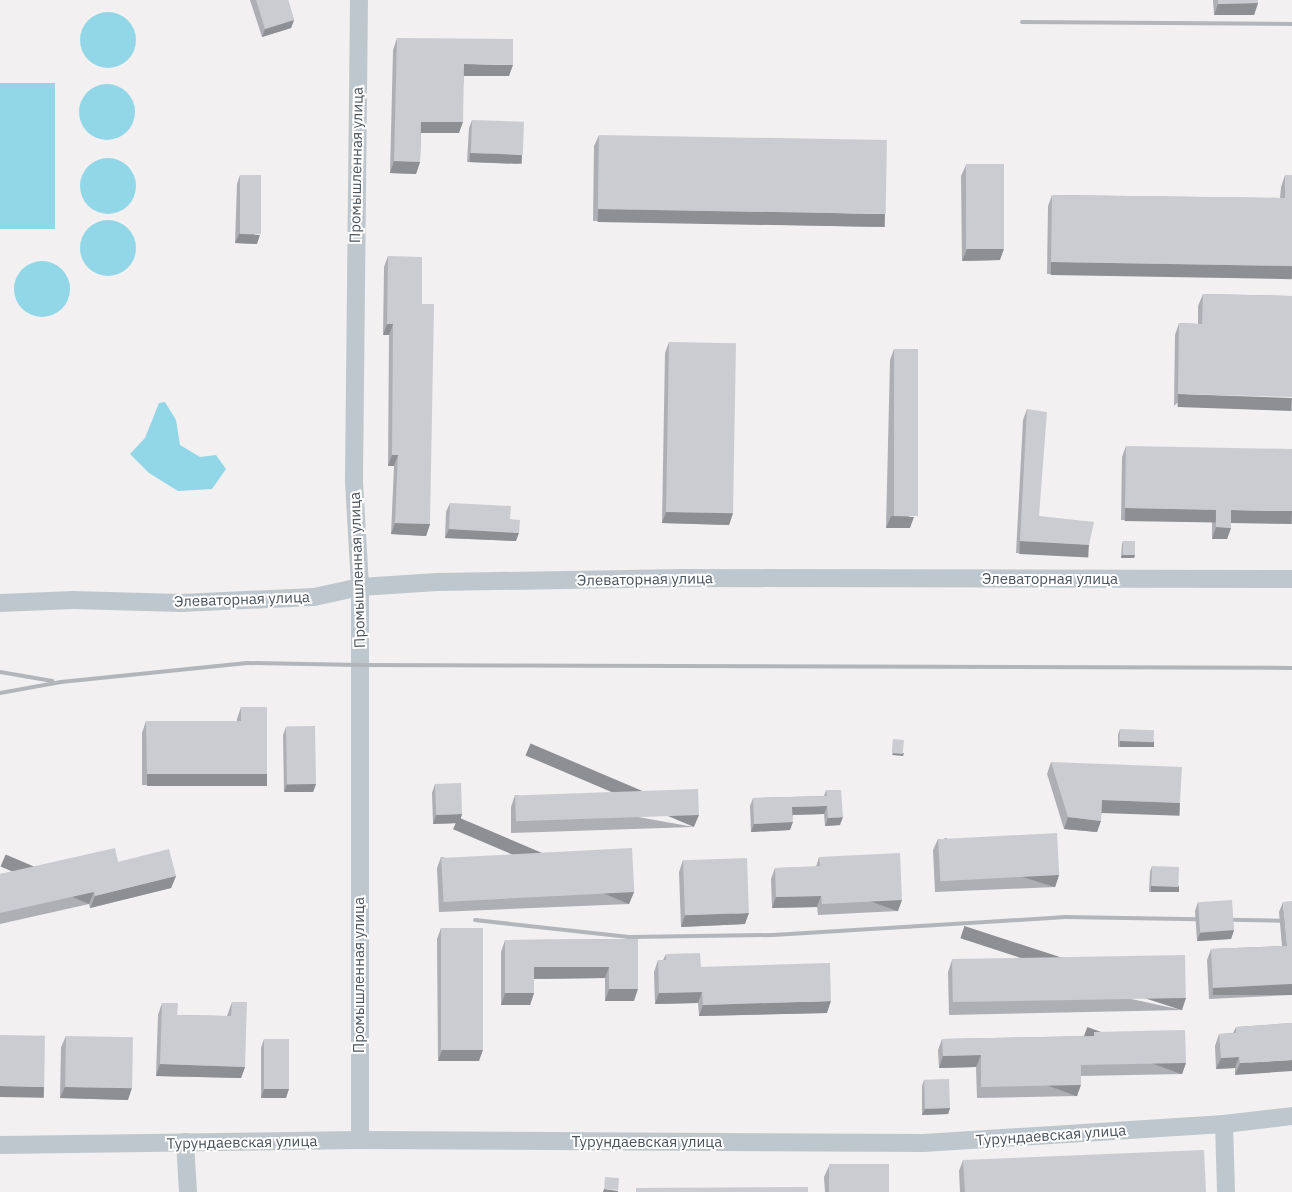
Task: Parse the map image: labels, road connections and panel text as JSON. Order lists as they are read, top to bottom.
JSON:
{
  "streets": {
    "street": ["Промышленная улица", "Элеваторная улица", "Турундаевская улица"]
  },
  "crossings": [
    ["Промышленная улица", "Элеваторная улица"],
    ["Промышленная улица", "Турундаевская улица"]
  ]
}
